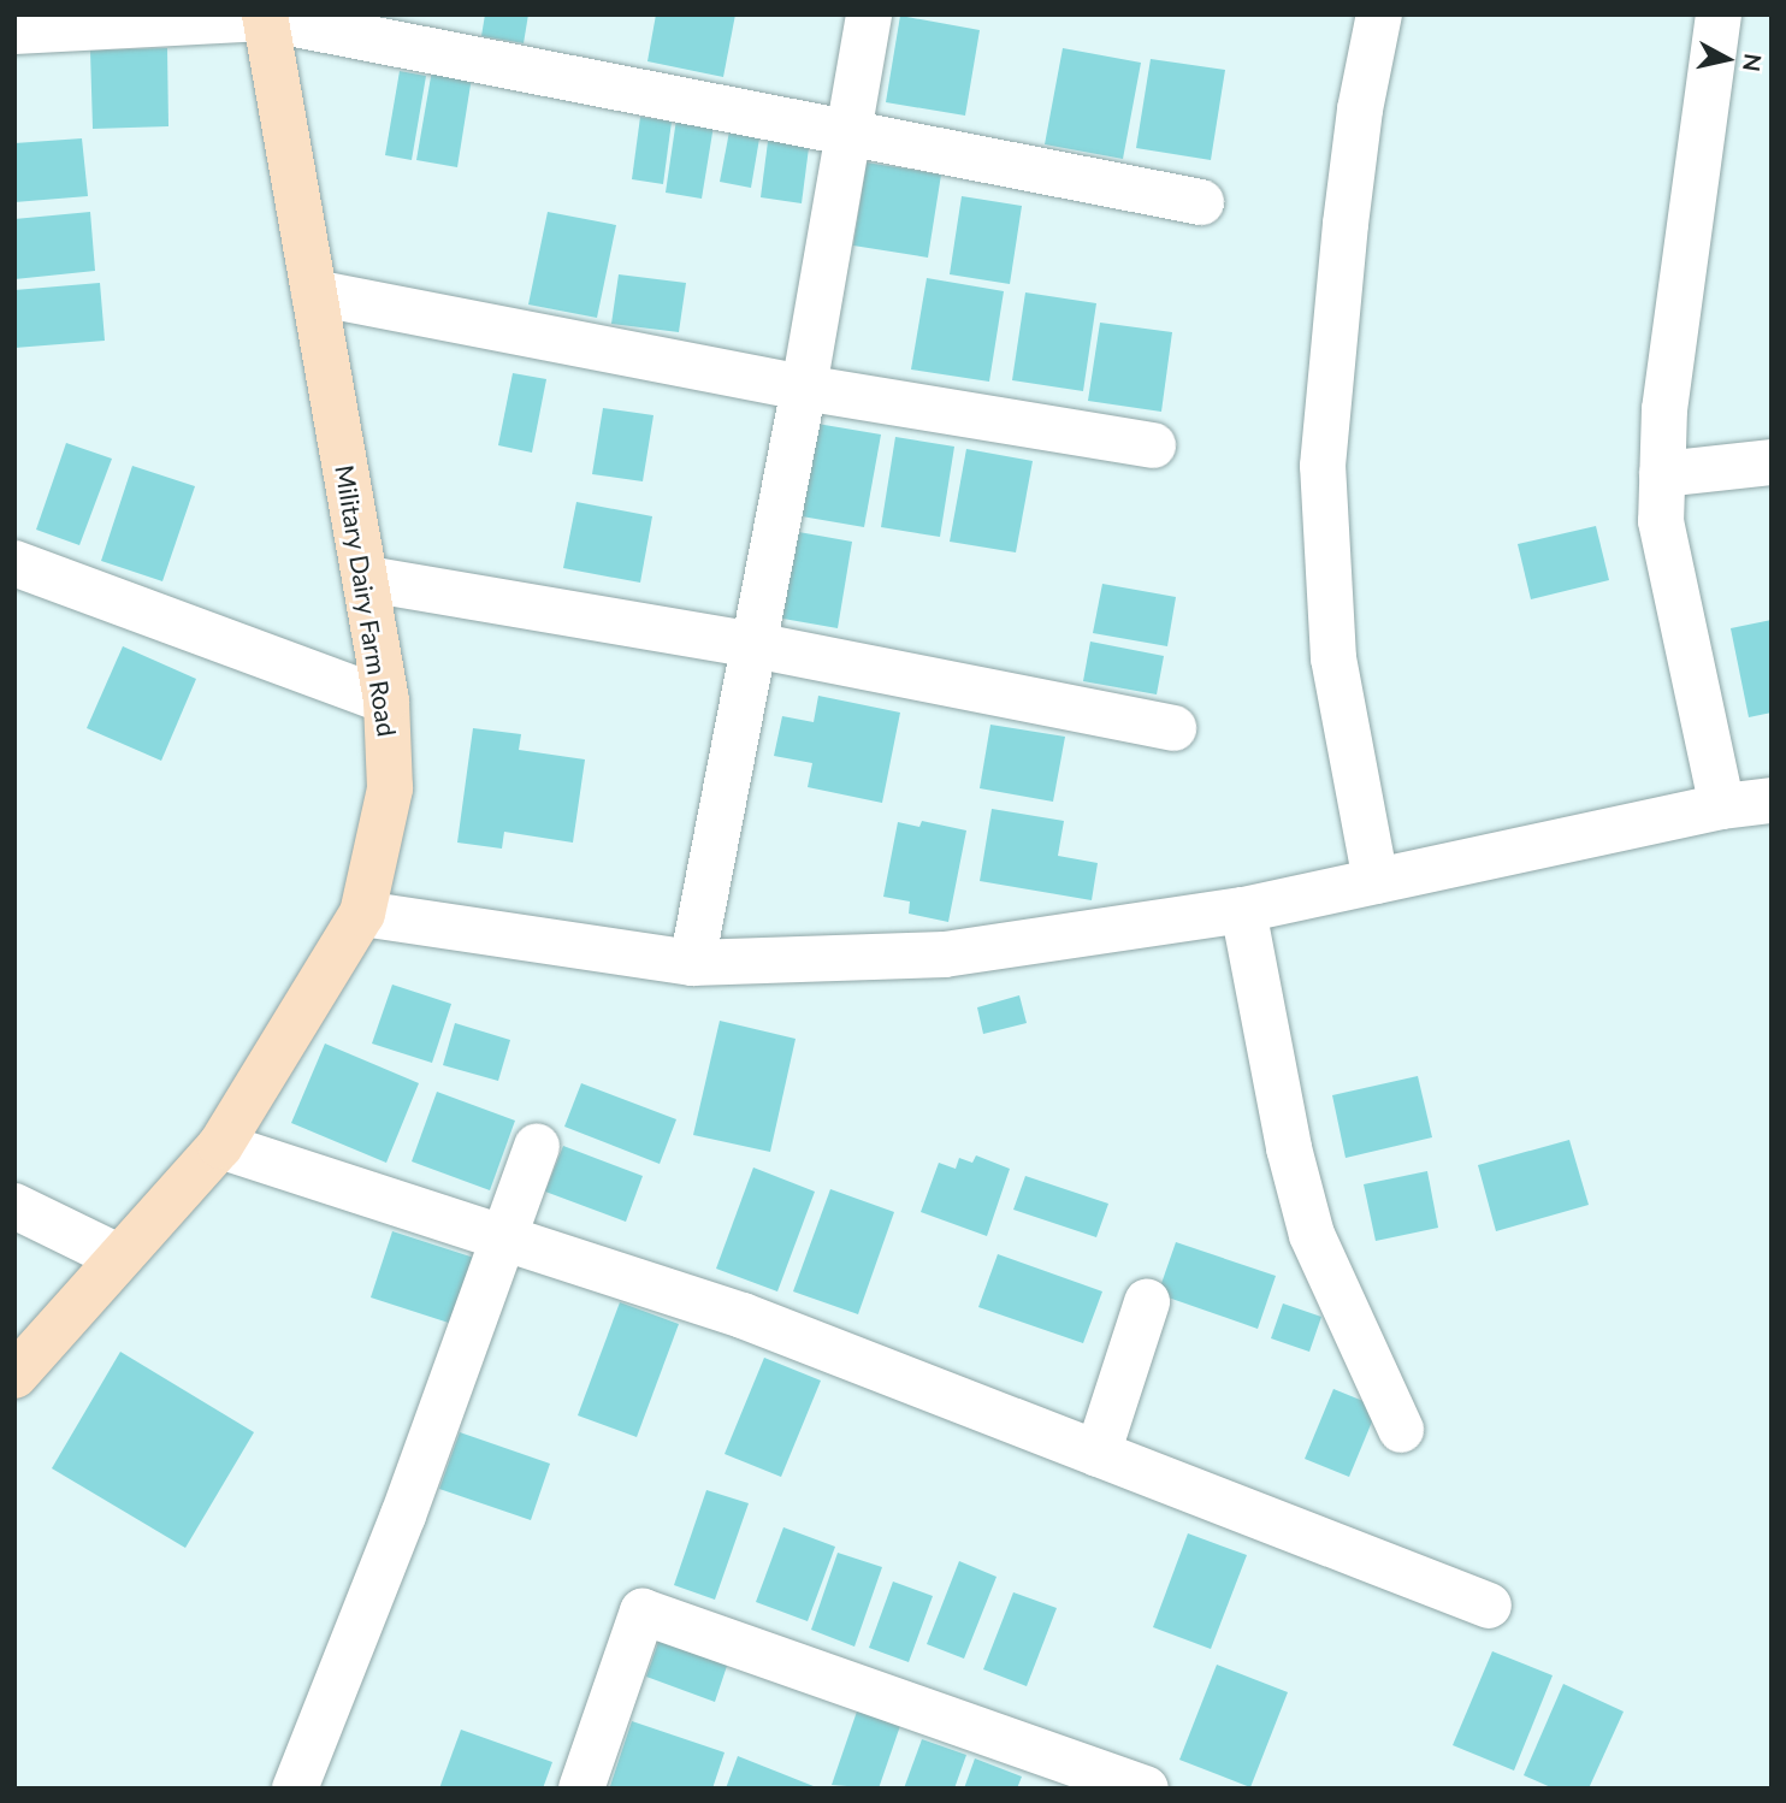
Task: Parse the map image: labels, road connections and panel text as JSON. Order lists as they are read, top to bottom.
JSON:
{
  "streets": {
    "main road": ["Military Dairy Farm Road"]
  },
  "north": "right"
}
